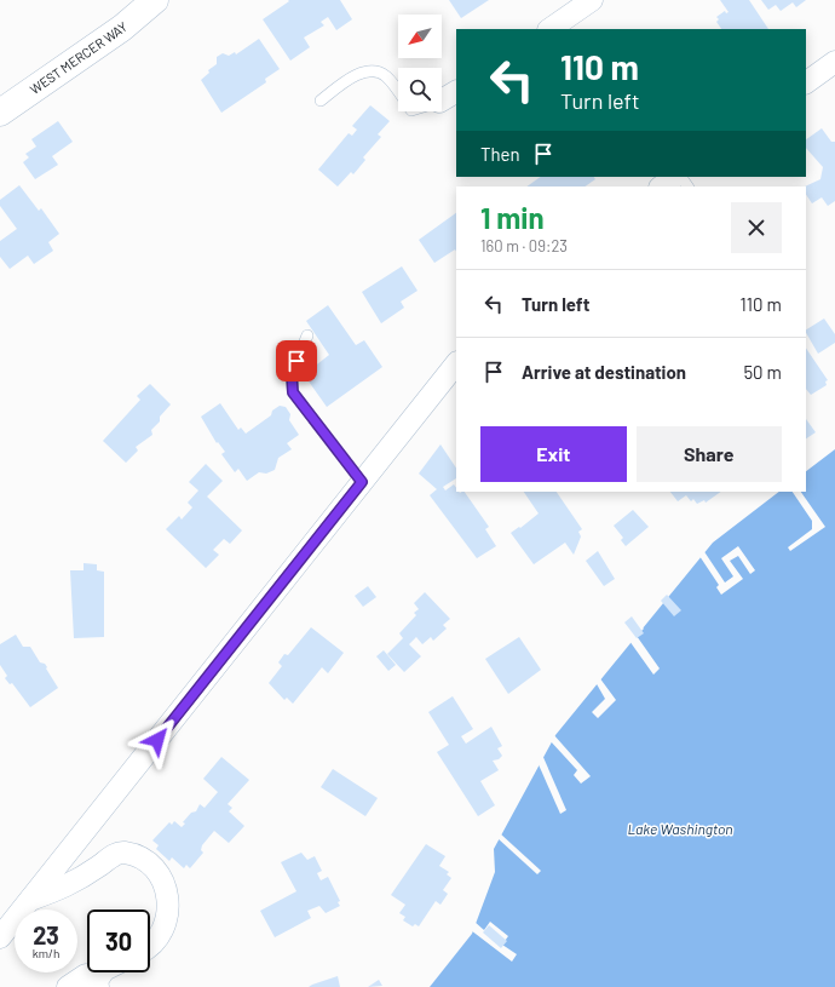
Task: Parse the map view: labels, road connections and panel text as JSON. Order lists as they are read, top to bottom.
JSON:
{
  "streets": {
    "street": ["WEST MERCER WAY"]
  },
  "water": ["Lake Washington"],
  "north": "bottom left",
  "page": {
    "turn": ["110 m", "Turn left"],
    "then": "Then",
    "heading": ["1 min", "160 m · 09:23"],
    "list": [
      {
        "name": "Turn left",
        "value": "110 m"
      },
      {
        "name": "Arrive at destination",
        "value": "50 m"
      }
    ],
    "buttons": ["Exit", "Share"],
    "speed": "23 km/h",
    "limit": "30"
  }
}
